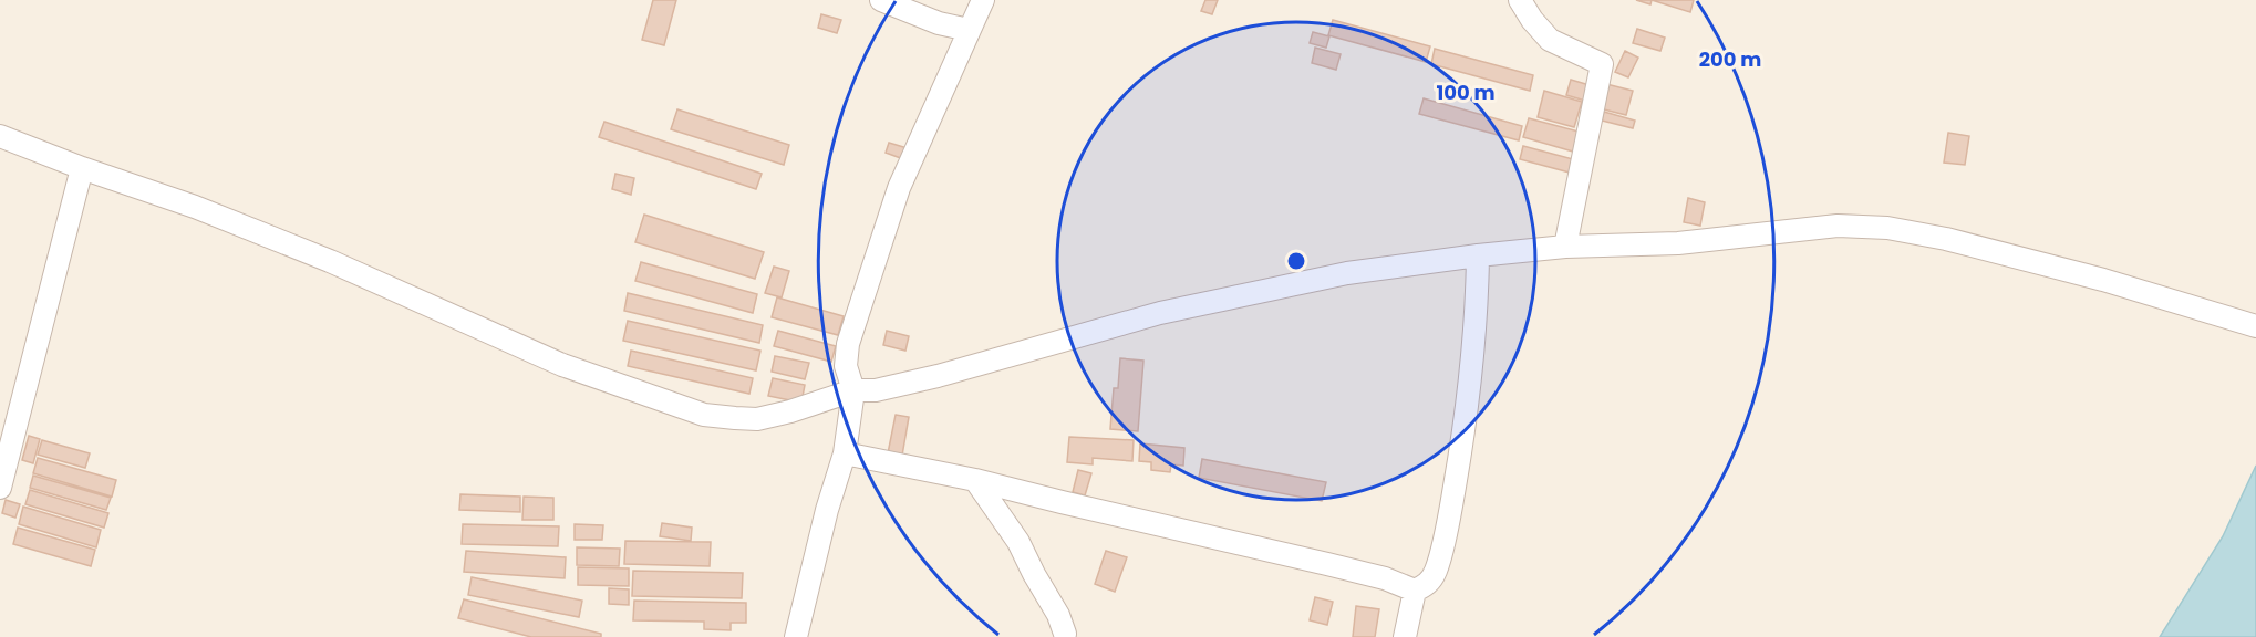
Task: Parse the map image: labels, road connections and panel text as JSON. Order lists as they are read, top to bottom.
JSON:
{
  "rings": ["200 m", "100 m"]
}
